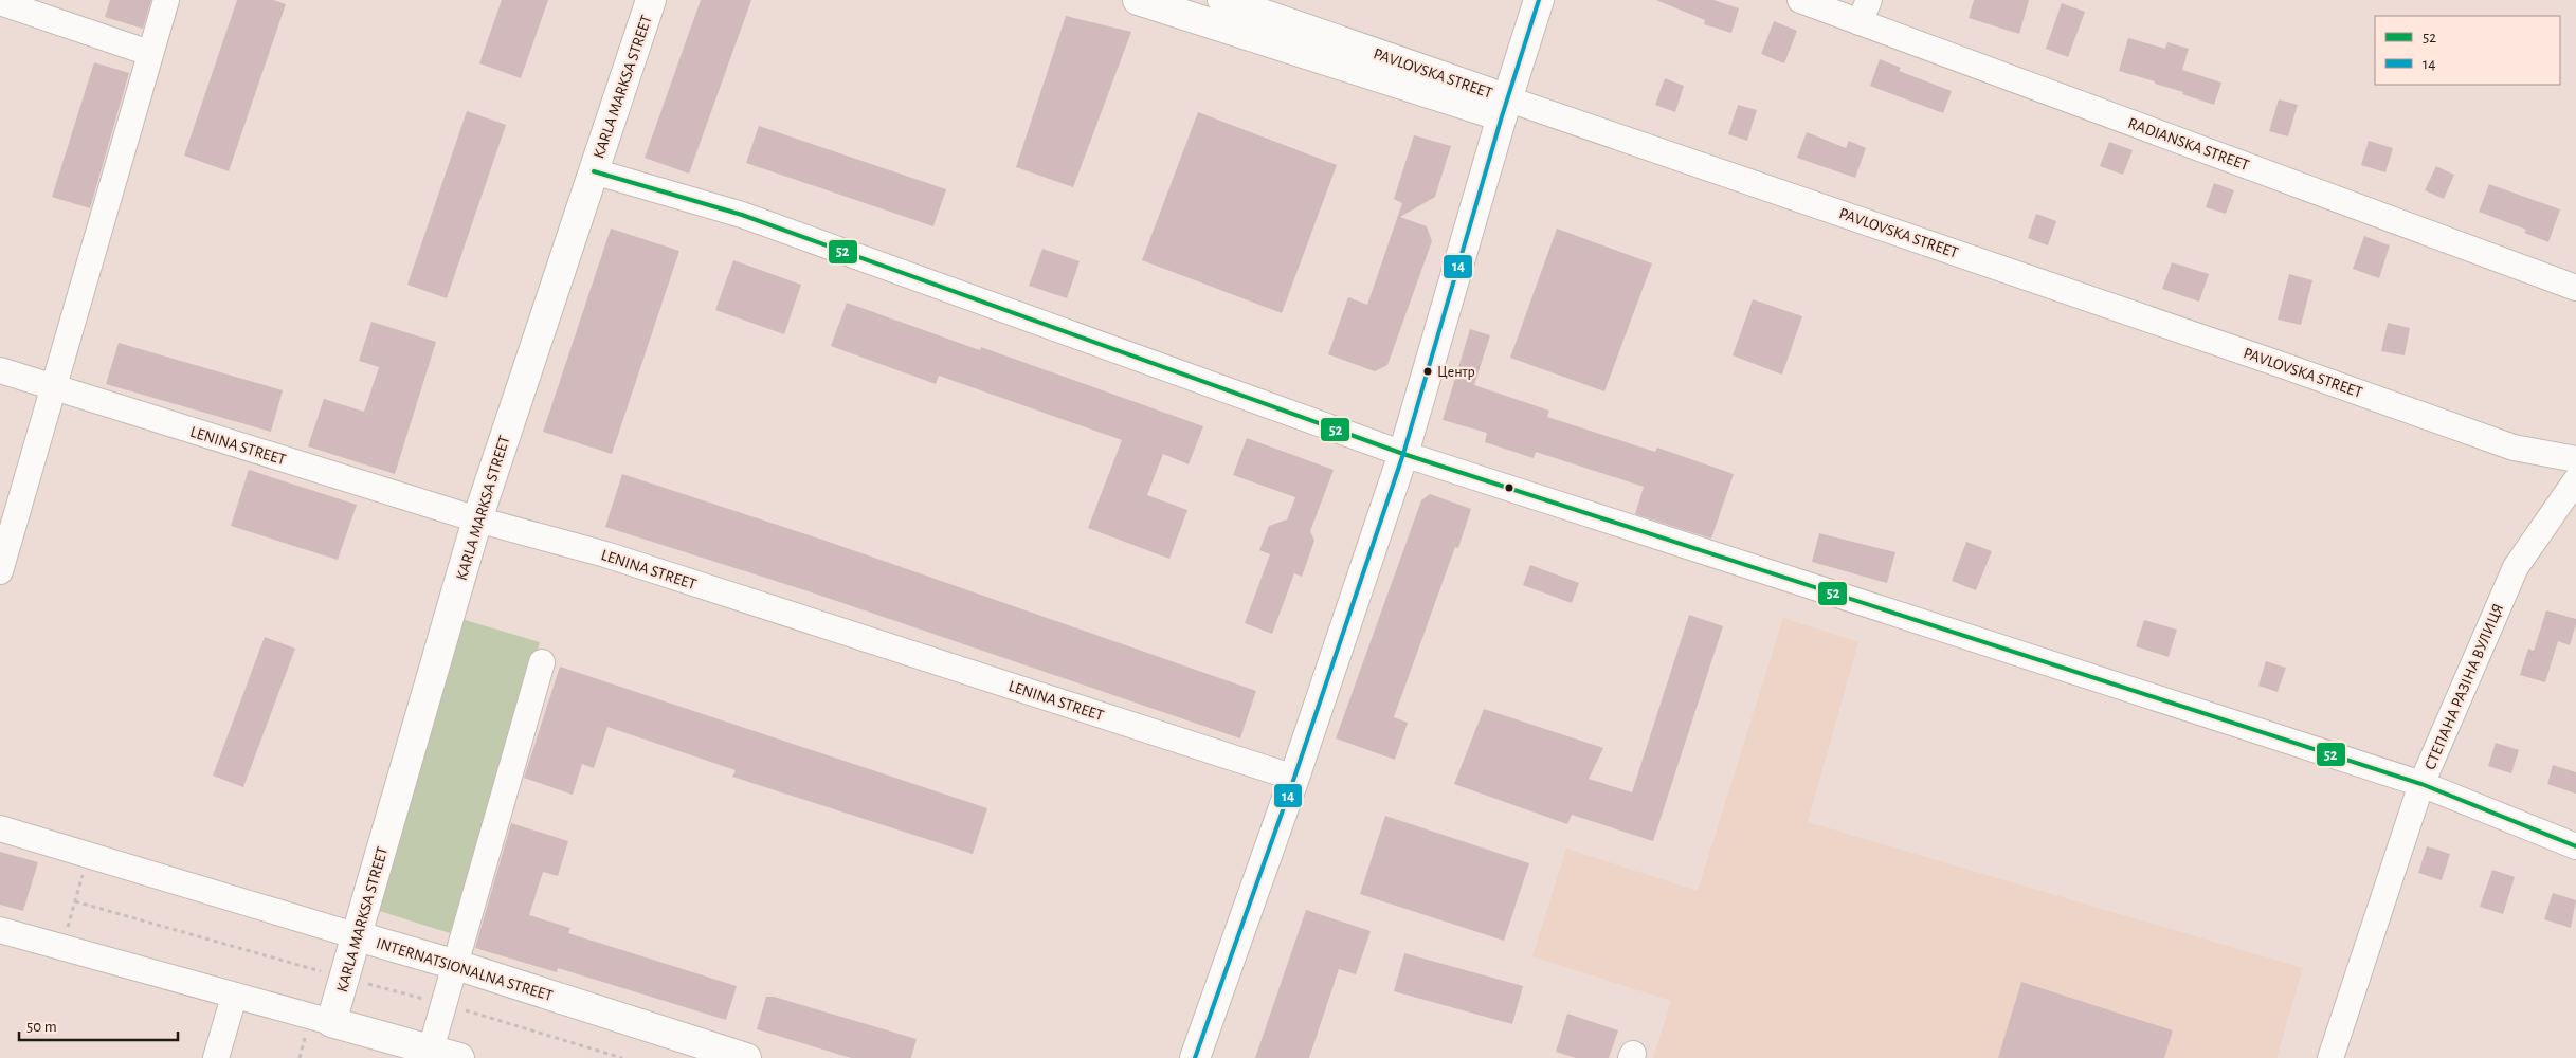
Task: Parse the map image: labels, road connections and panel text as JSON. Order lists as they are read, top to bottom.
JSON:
{
  "streets": {
    "street": [
      "PAVLOVSKA STREET",
      "KARLA MARKSA STREET",
      "RADIANSKA STREET",
      "LENINA STREET",
      "СТЕПАНА РАЗІНА ВУЛИЦЯ",
      "INTERNATSIONALNA STREET"
    ]
  },
  "crossings": [
    ["KARLA MARKSA STREET", "LENINA STREET"],
    ["KARLA MARKSA STREET", "INTERNATSIONALNA STREET"]
  ],
  "places": ["Центр"],
  "lines": ["transit line 14", "transit line 52"],
  "legend": ["52", "14"],
  "scale_bar": "50 m"
}
